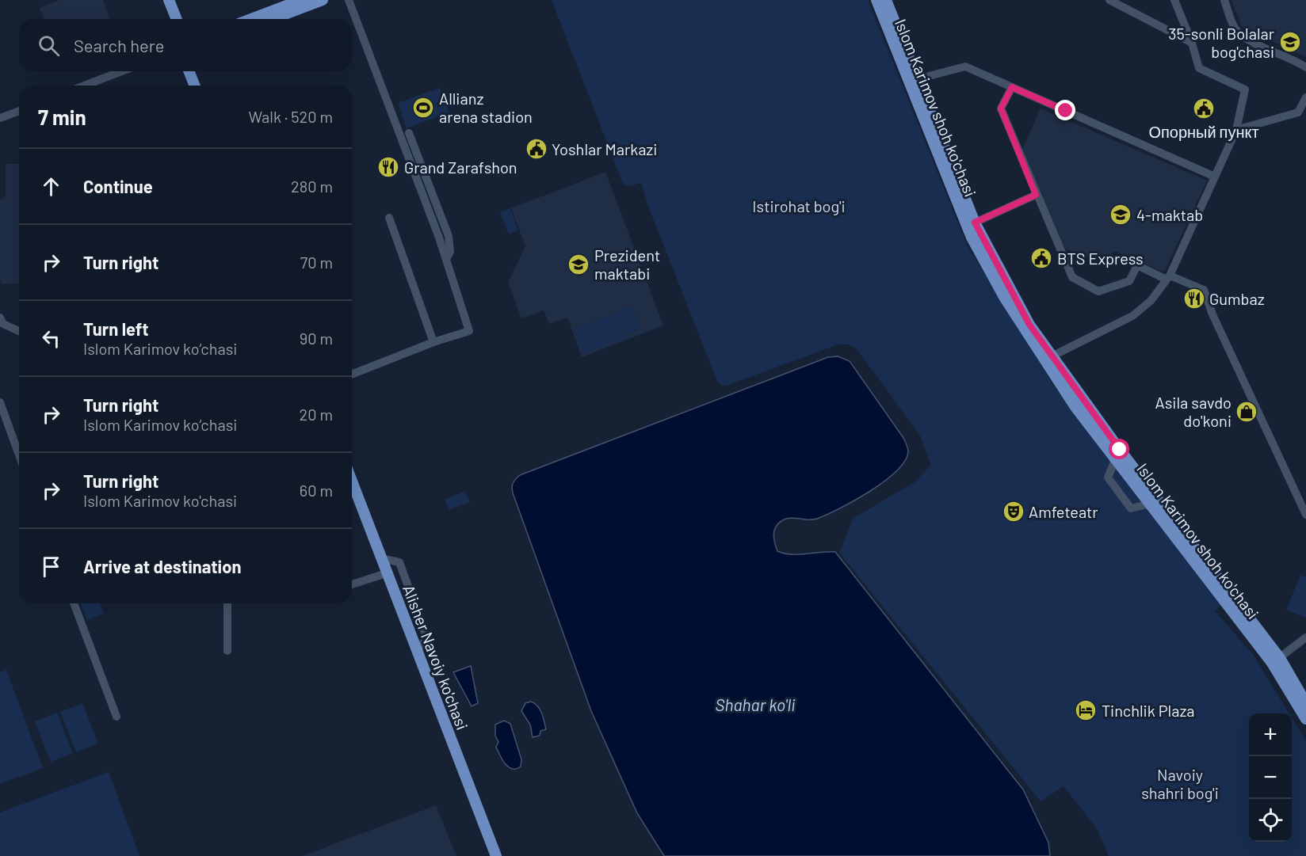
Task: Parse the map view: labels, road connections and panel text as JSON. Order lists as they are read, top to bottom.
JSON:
{
  "streets": {
    "main road": ["Islom Karimov shoh ko'chasi", "Alisher Navoiy ko'chasi"]
  },
  "water": ["Shahar ko'li"],
  "parks": ["Istirohat bog'i", "Navoiy shahri bog'i"],
  "places": {
    "school or university": ["35-sonli Bolalar bog'chasi", "4-maktab", "Prezident maktabi"],
    "sports": ["Allianz arena stadion"],
    "public building": ["Опорный пункт", "Yoshlar Markazi", "BTS Express"],
    "restaurant": ["Grand Zarafshon", "Gumbaz"],
    "shop": ["Asila savdo do'koni"],
    "theatre": ["Amfeteatr"],
    "hotel": ["Tinchlik Plaza"]
  },
  "page": {
    "search": "Search here",
    "heading": ["7 min", "Walk · 520 m"],
    "list": [
      ["Continue", "280 m"],
      ["Turn right", "70 m"],
      ["Turn left", "Islom Karimov ko‘chasi", "90 m"],
      ["Turn right", "Islom Karimov ko‘chasi", "20 m"],
      ["Turn right", "Islom Karimov ko'chasi", "60 m"],
      "Arrive at destination"
    ],
    "map_buttons": ["+", "−"]
  }
}
